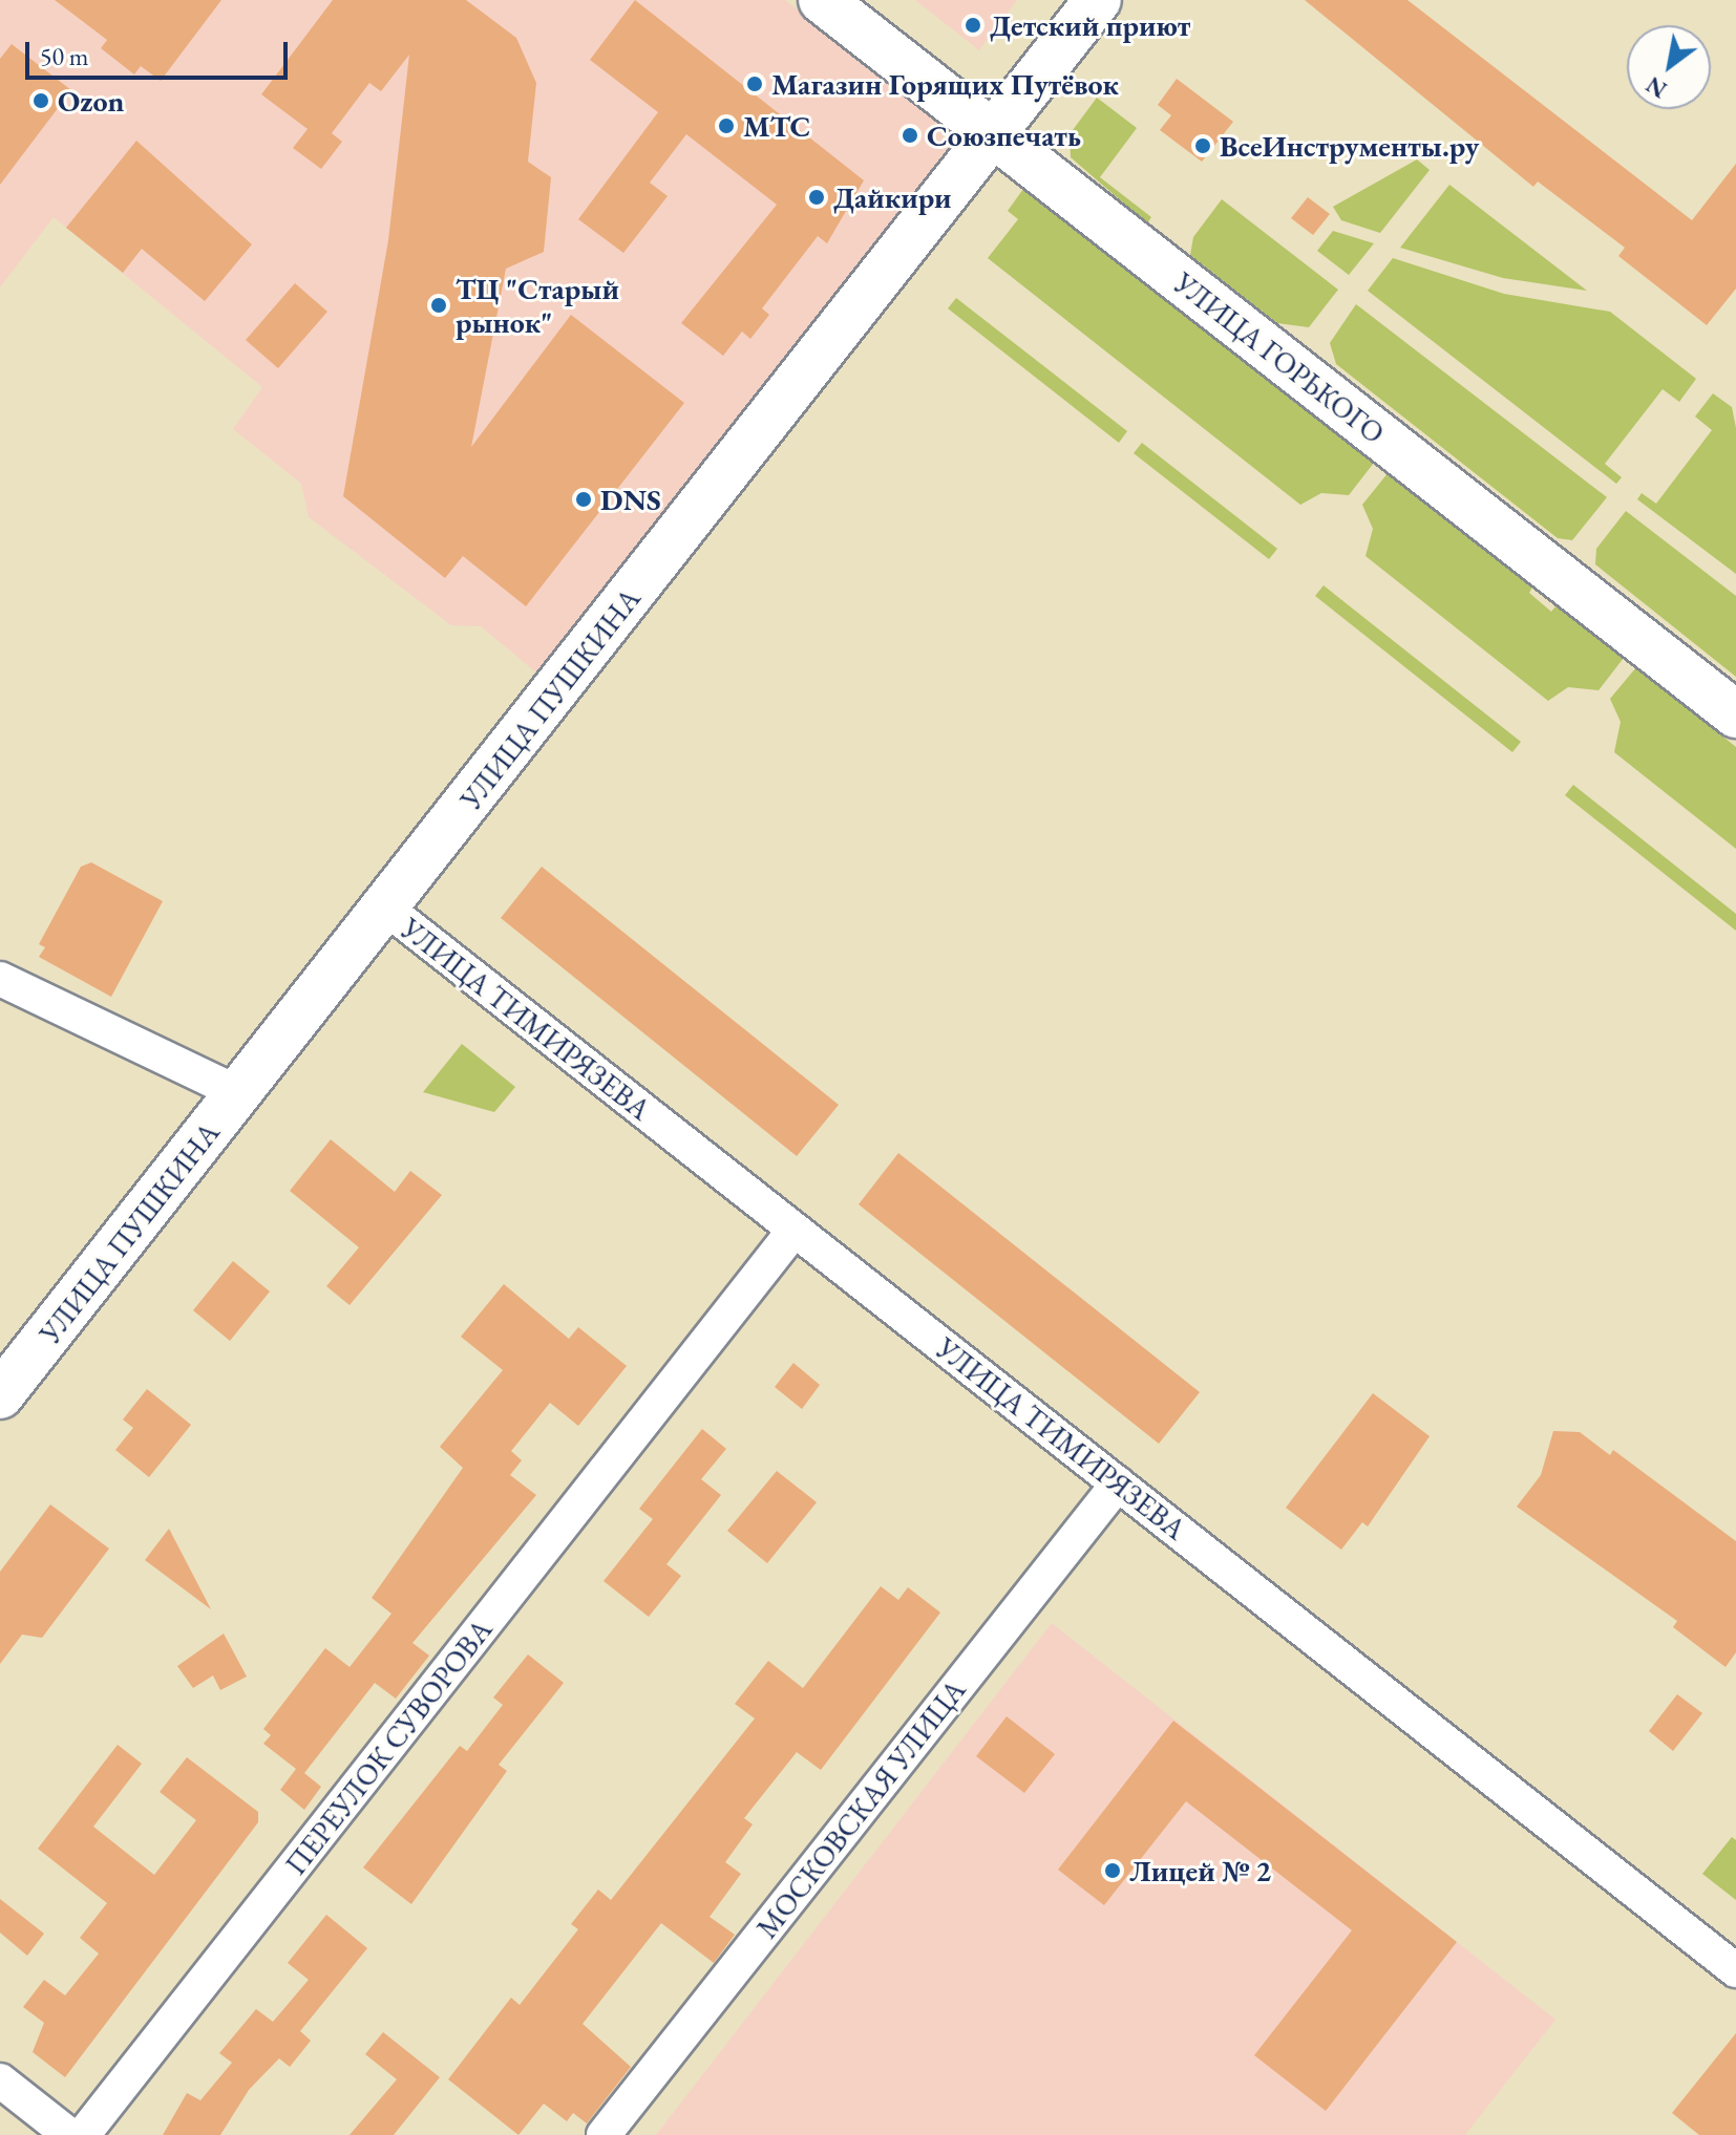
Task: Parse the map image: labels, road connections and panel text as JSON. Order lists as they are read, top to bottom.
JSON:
{
  "streets": {
    "street": [
      "УЛИЦА ГОРЬКОГО",
      "УЛИЦА ПУШКИНА",
      "УЛИЦА ТИМИРЯЗЕВА",
      "ПЕРЕУЛОК СУВОРОВА",
      "МОСКОВСКАЯ УЛИЦА"
    ]
  },
  "crossings": [
    ["УЛИЦА ГОРЬКОГО", "УЛИЦА ПУШКИНА"],
    ["УЛИЦА ПУШКИНА", "УЛИЦА ТИМИРЯЗЕВА"],
    ["УЛИЦА ТИМИРЯЗЕВА", "ПЕРЕУЛОК СУВОРОВА"],
    ["УЛИЦА ТИМИРЯЗЕВА", "МОСКОВСКАЯ УЛИЦА"]
  ],
  "places": [
    "Детский приют",
    "Магазин Горящих Путёвок",
    "Ozon",
    "МТС",
    "Союзпечать",
    "ВсеИнструменты.ру",
    "Дайкири",
    "ТЦ \"Старый рынок\"",
    "DNS",
    "Лицей № 2"
  ],
  "scale_bar": "50 m",
  "north": "bottom left"
}
